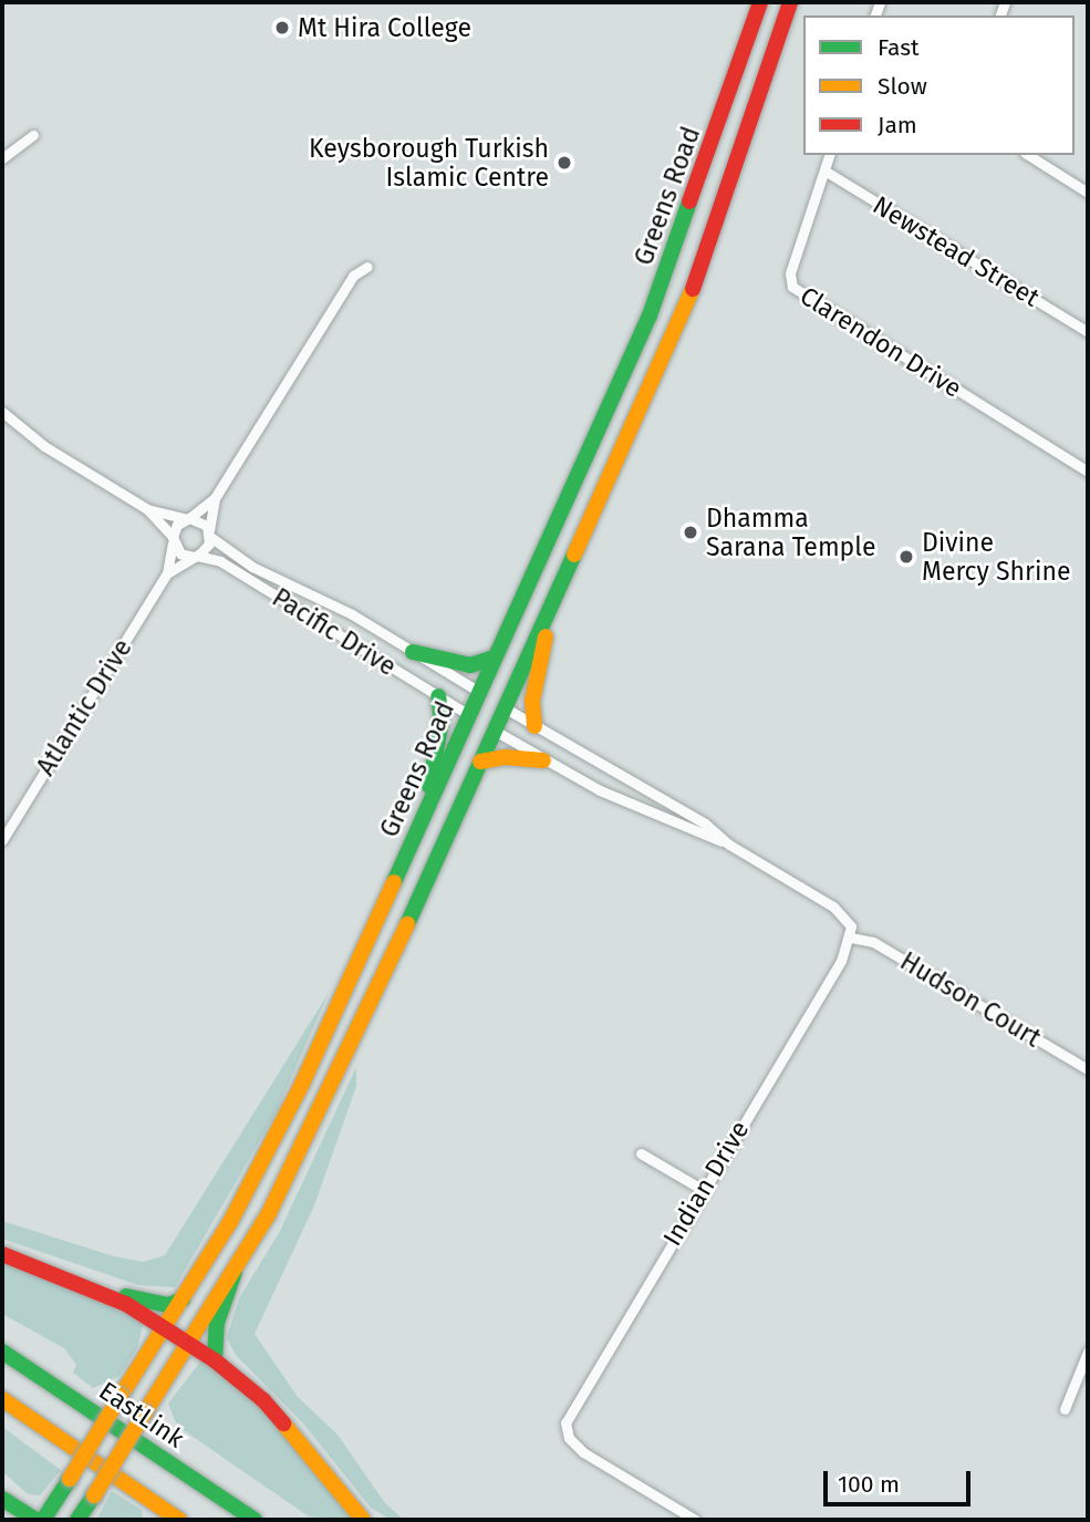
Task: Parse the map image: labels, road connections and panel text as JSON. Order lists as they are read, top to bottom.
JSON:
{
  "streets": {
    "main road": ["Greens Road", "EastLink"],
    "street": [
      "Newstead Street",
      "Clarendon Drive",
      "Pacific Drive",
      "Atlantic Drive",
      "Hudson Court",
      "Indian Drive"
    ]
  },
  "crossings": [
    ["Greens Road", "Pacific Drive"],
    ["Newstead Street", "Clarendon Drive"],
    ["Pacific Drive", "Atlantic Drive"],
    ["Hudson Court", "Indian Drive"]
  ],
  "places": [
    "Mt Hira College",
    "Keysborough Turkish Islamic Centre",
    "Dhamma Sarana Temple",
    "Divine Mercy Shrine"
  ],
  "legend": ["Fast", "Slow", "Jam"],
  "scale_bar": "100 m"
}
